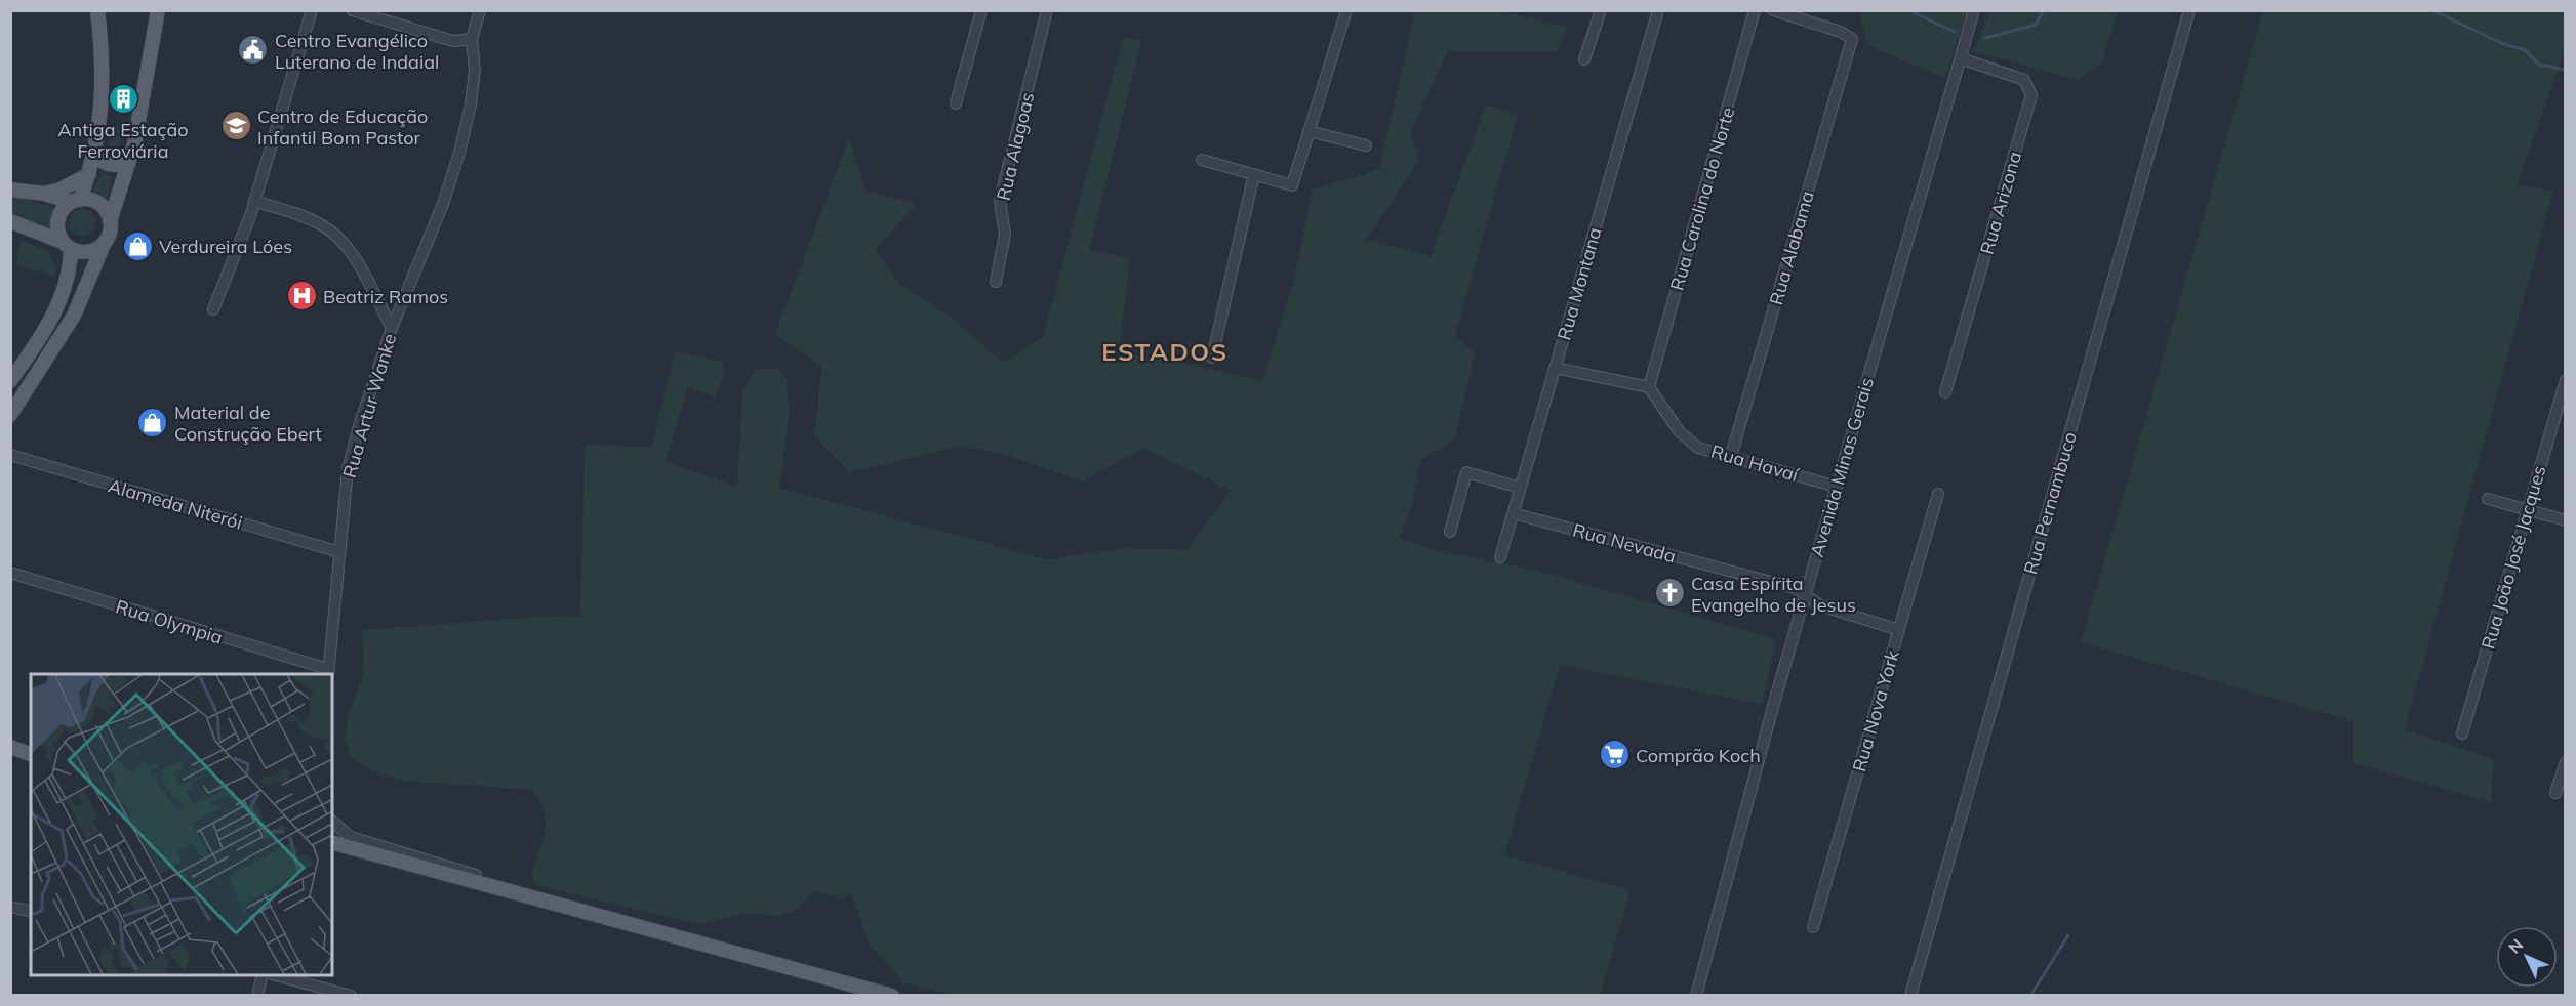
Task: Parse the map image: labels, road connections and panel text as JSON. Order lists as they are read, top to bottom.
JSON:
{
  "streets": {
    "street": [
      "Rua Alagoas",
      "Rua Carolina do Norte",
      "Rua Arizona",
      "Rua Alabama",
      "Rua Montana",
      "Rua Artur Wanke",
      "Rua Havaí",
      "Avenida Minas Gerais",
      "Rua Pernambuco",
      "Alameda Niterói",
      "Rua Nevada",
      "Rua João José Jacques",
      "Rua Olympia",
      "Rua Nova York"
    ]
  },
  "crossings": [
    ["Rua Carolina do Norte", "Rua Havaí"],
    ["Rua Arizona", "Avenida Minas Gerais"],
    ["Rua Alabama", "Rua Havaí"],
    ["Rua Montana", "Rua Nevada"],
    ["Rua Artur Wanke", "Alameda Niterói"],
    ["Rua Artur Wanke", "Rua Olympia"],
    ["Rua Havaí", "Avenida Minas Gerais"],
    ["Avenida Minas Gerais", "Rua Nevada"],
    ["Rua Nevada", "Rua Nova York"]
  ],
  "districts": ["ESTADOS"],
  "places": {
    "public building": ["Centro Evangélico Luterano de Indaial"],
    "building": ["Antiga Estação Ferroviária"],
    "school or university": ["Centro de Educação Infantil Bom Pastor"],
    "shop": ["Verdureira Lóes", "Material de Construção Ebert"],
    "hospital": ["Beatriz Ramos"],
    "church": ["Casa Espírita Evangelho de Jesus"],
    "supermarket": ["Comprão Koch"]
  },
  "north": "top left"
}
